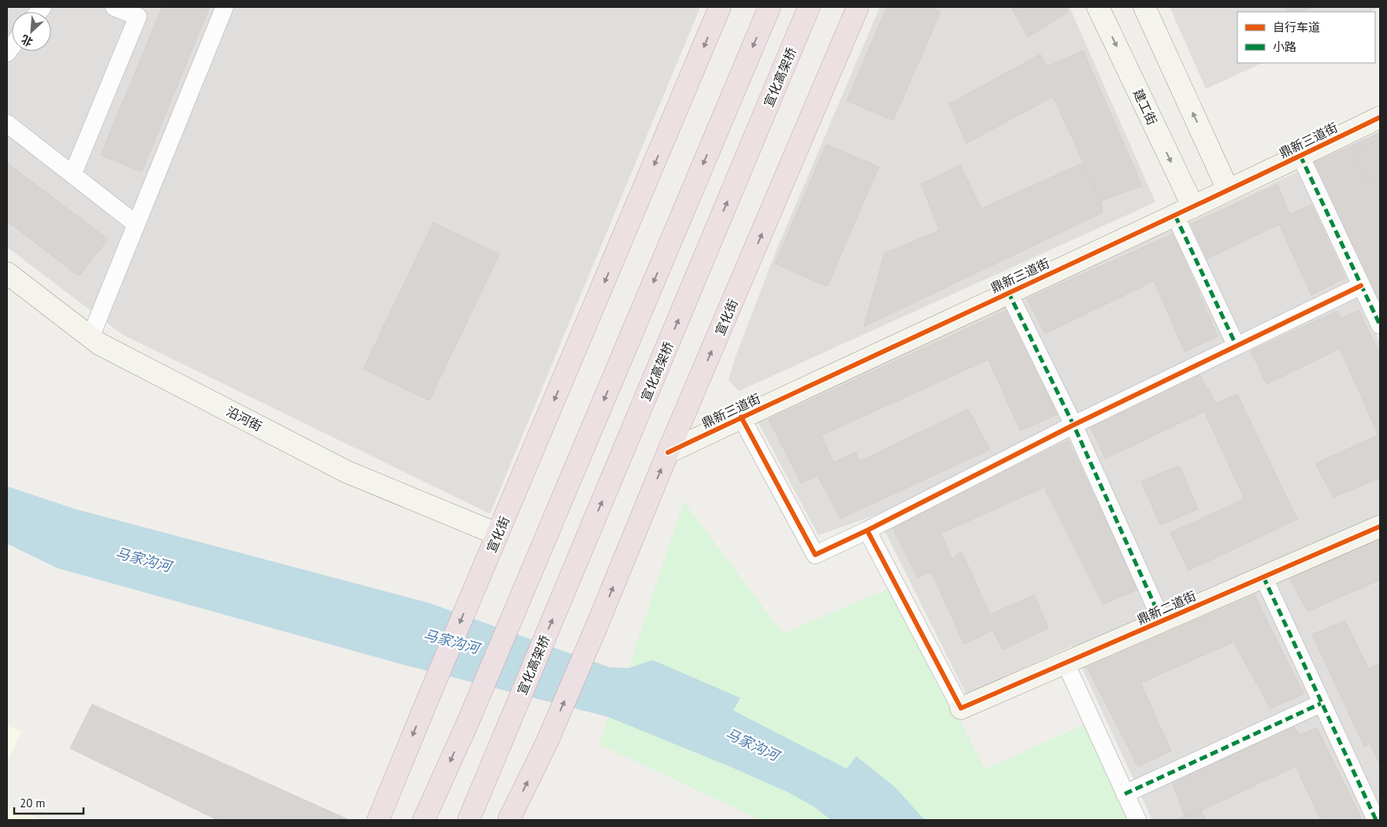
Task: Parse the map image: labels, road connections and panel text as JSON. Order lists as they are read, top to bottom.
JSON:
{
  "streets": {
    "highway": ["宣化高架桥", "宣化街"],
    "street": [
      "建工街",
      "鼎新三道街",
      "沿河街",
      "鼎新二道街"
    ]
  },
  "crossings": [
    ["建工街", "鼎新三道街"],
    ["鼎新三道街", "宣化街"],
    ["宣化街", "沿河街"]
  ],
  "water": ["马家沟河"],
  "legend": ["自行车道", "小路"],
  "scale_bar": "20 m",
  "north": "bottom left"
}
